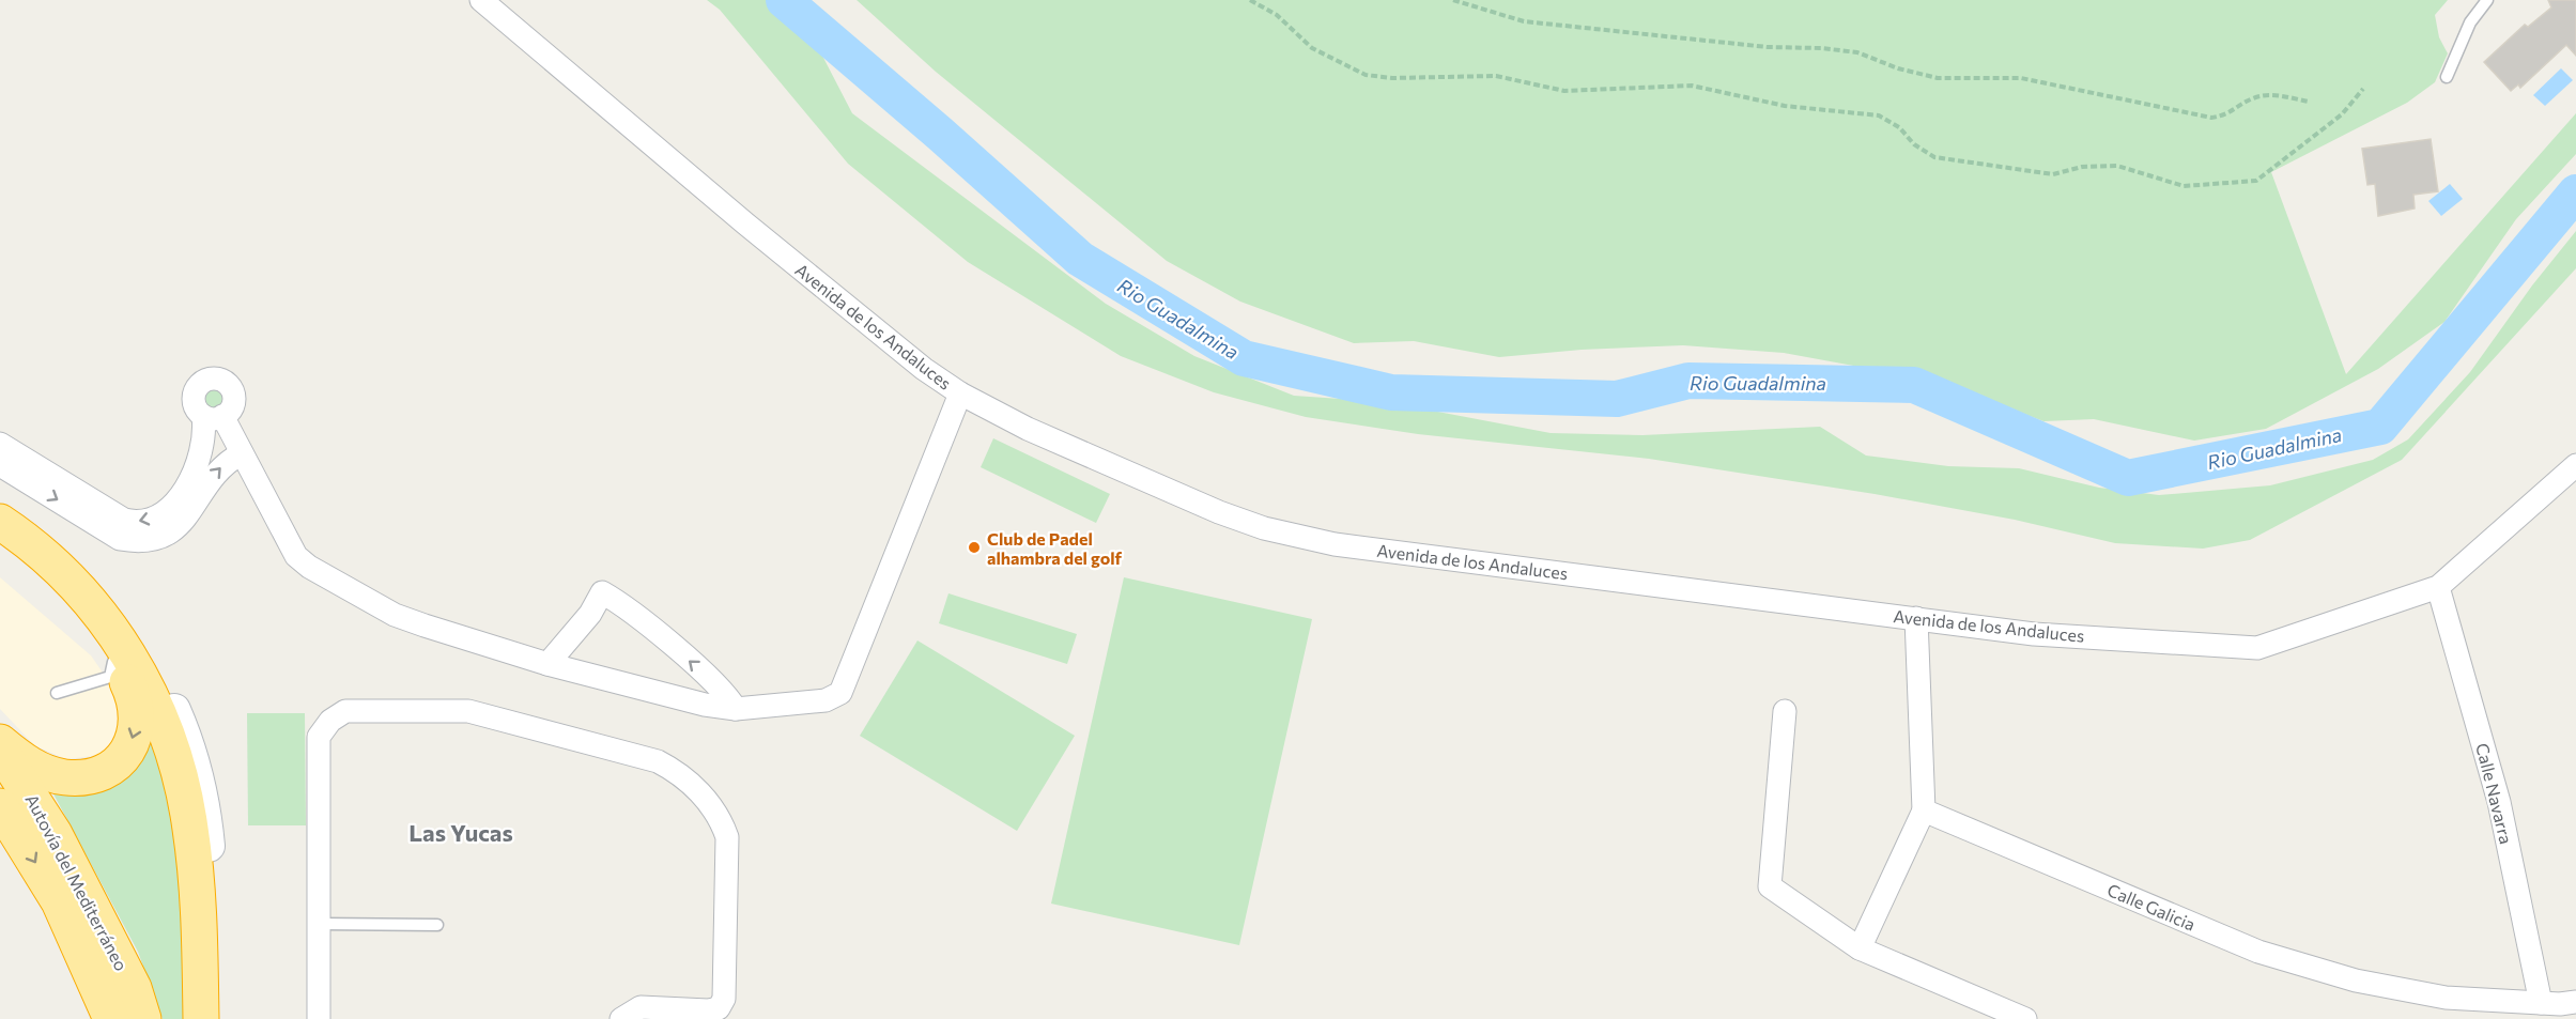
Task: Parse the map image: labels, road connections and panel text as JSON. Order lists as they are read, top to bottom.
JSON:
{
  "streets": {
    "highway": ["Autovía del Mediterráneo"],
    "street": ["Avenida de los Andaluces", "Calle Navarra", "Calle Galicia"]
  },
  "crossings": [
    ["Avenida de los Andaluces", "Calle Navarra"],
    ["Calle Navarra", "Calle Galicia"]
  ],
  "districts": ["Las Yucas"],
  "water": ["Rio Guadalmina"],
  "places": ["Club de Padel alhambra del golf"]
}
